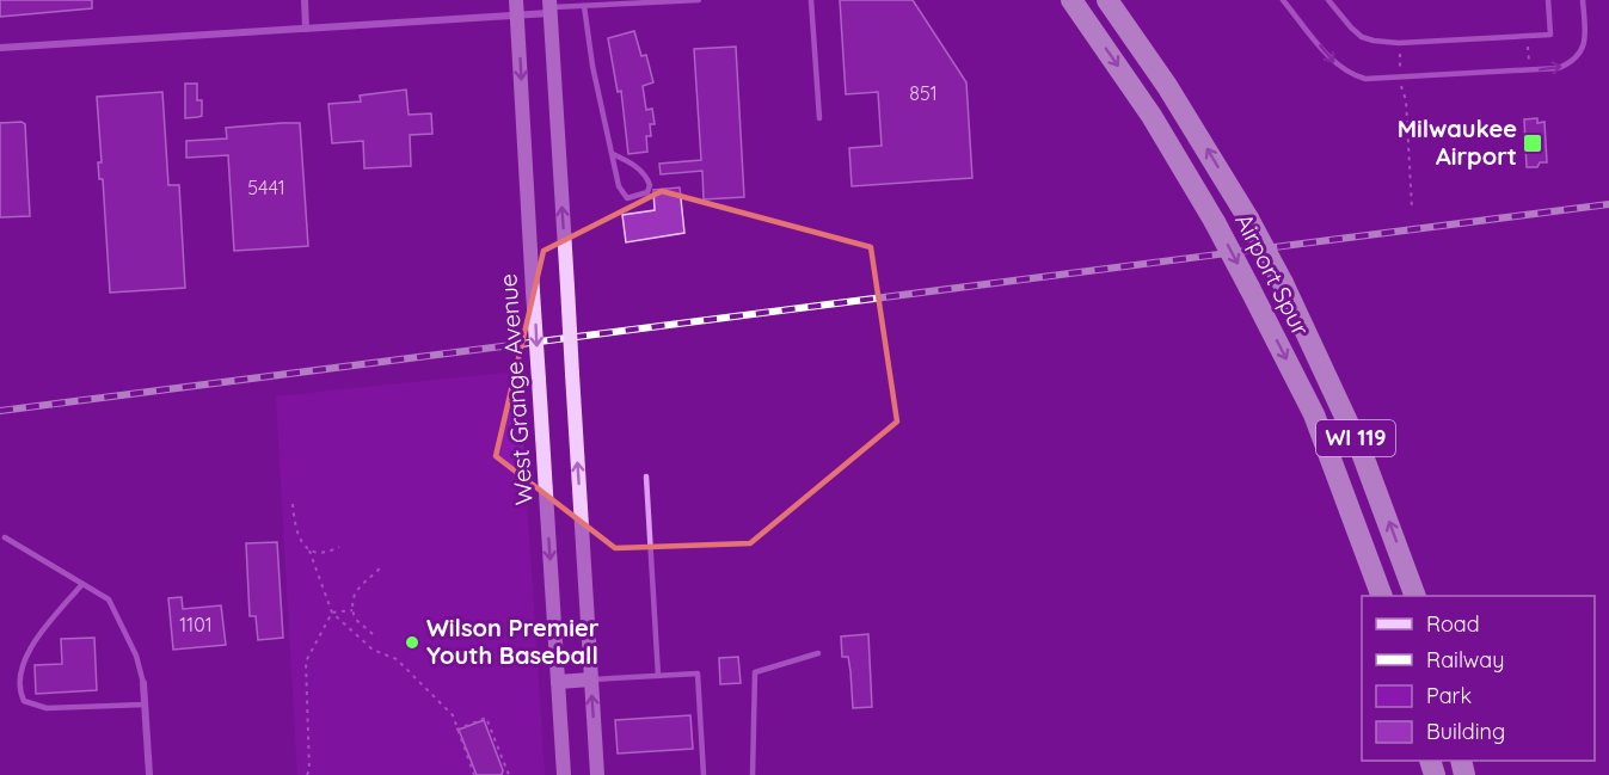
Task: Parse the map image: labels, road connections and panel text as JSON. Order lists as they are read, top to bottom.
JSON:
{
  "streets": {
    "highway": ["Airport Spur", "WI 119"],
    "street": ["West Grange Avenue"]
  },
  "places": {
    "transit": ["Milwaukee Airport"],
    "other": ["Wilson Premier Youth Baseball"]
  },
  "house_numbers": ["851", "5441", "1101"],
  "legend": [
    "Road",
    "Railway",
    "Park",
    "Building"
  ]
}
